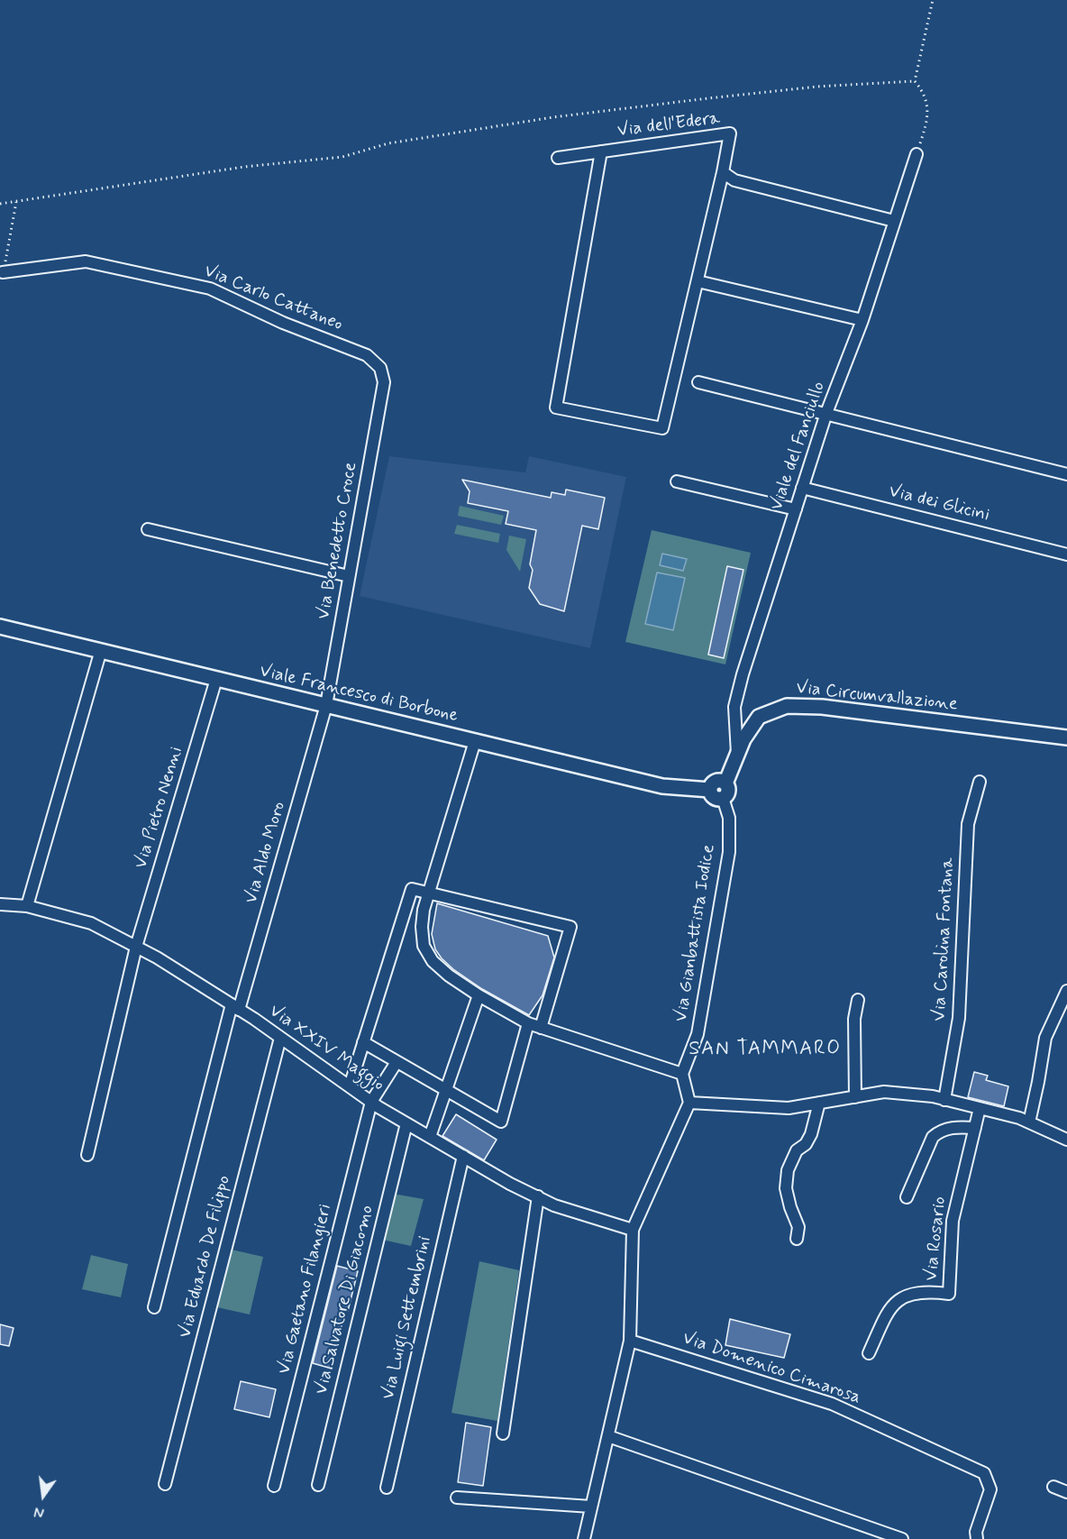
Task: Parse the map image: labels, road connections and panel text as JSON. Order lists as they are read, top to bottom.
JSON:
{
  "streets": {
    "street": [
      "Via dell'Edera",
      "Via Carlo Cattaneo",
      "Viale del Fanciullo",
      "Via dei Glicini",
      "Via Benedetto Croce",
      "Viale Francesco di Borbone",
      "Via Circumvallazione",
      "Via Pietro Nenni",
      "Via Aldo Moro",
      "Via Gianbattista Iodice",
      "Via Carolina Fontana",
      "Via XXIV Maggio",
      "Via Rosario",
      "Via Eduardo De Filippo",
      "Via Gaetano Filangieri",
      "Via Salvatore Di Giacomo",
      "Via Luigi Settembrini",
      "Via Domenico Cimarosa"
    ]
  },
  "crossings": [
    ["Via Carlo Cattaneo", "Via Benedetto Croce"],
    ["Viale del Fanciullo", "Via dei Glicini"],
    ["Viale del Fanciullo", "Via Circumvallazione"],
    ["Via Benedetto Croce", "Viale Francesco di Borbone"],
    ["Via Benedetto Croce", "Via Aldo Moro"],
    ["Viale Francesco di Borbone", "Via Circumvallazione"],
    ["Viale Francesco di Borbone", "Via Pietro Nenni"],
    ["Viale Francesco di Borbone", "Via Aldo Moro"],
    ["Viale Francesco di Borbone", "Via Gianbattista Iodice"],
    ["Via Circumvallazione", "Via Gianbattista Iodice"],
    ["Via Pietro Nenni", "Via XXIV Maggio"],
    ["Via Aldo Moro", "Via XXIV Maggio"],
    ["Via XXIV Maggio", "Via Eduardo De Filippo"],
    ["Via XXIV Maggio", "Via Gaetano Filangieri"],
    ["Via XXIV Maggio", "Via Salvatore Di Giacomo"],
    ["Via XXIV Maggio", "Via Luigi Settembrini"]
  ],
  "districts": ["SAN TAMMARO"],
  "north": "bottom"
}
